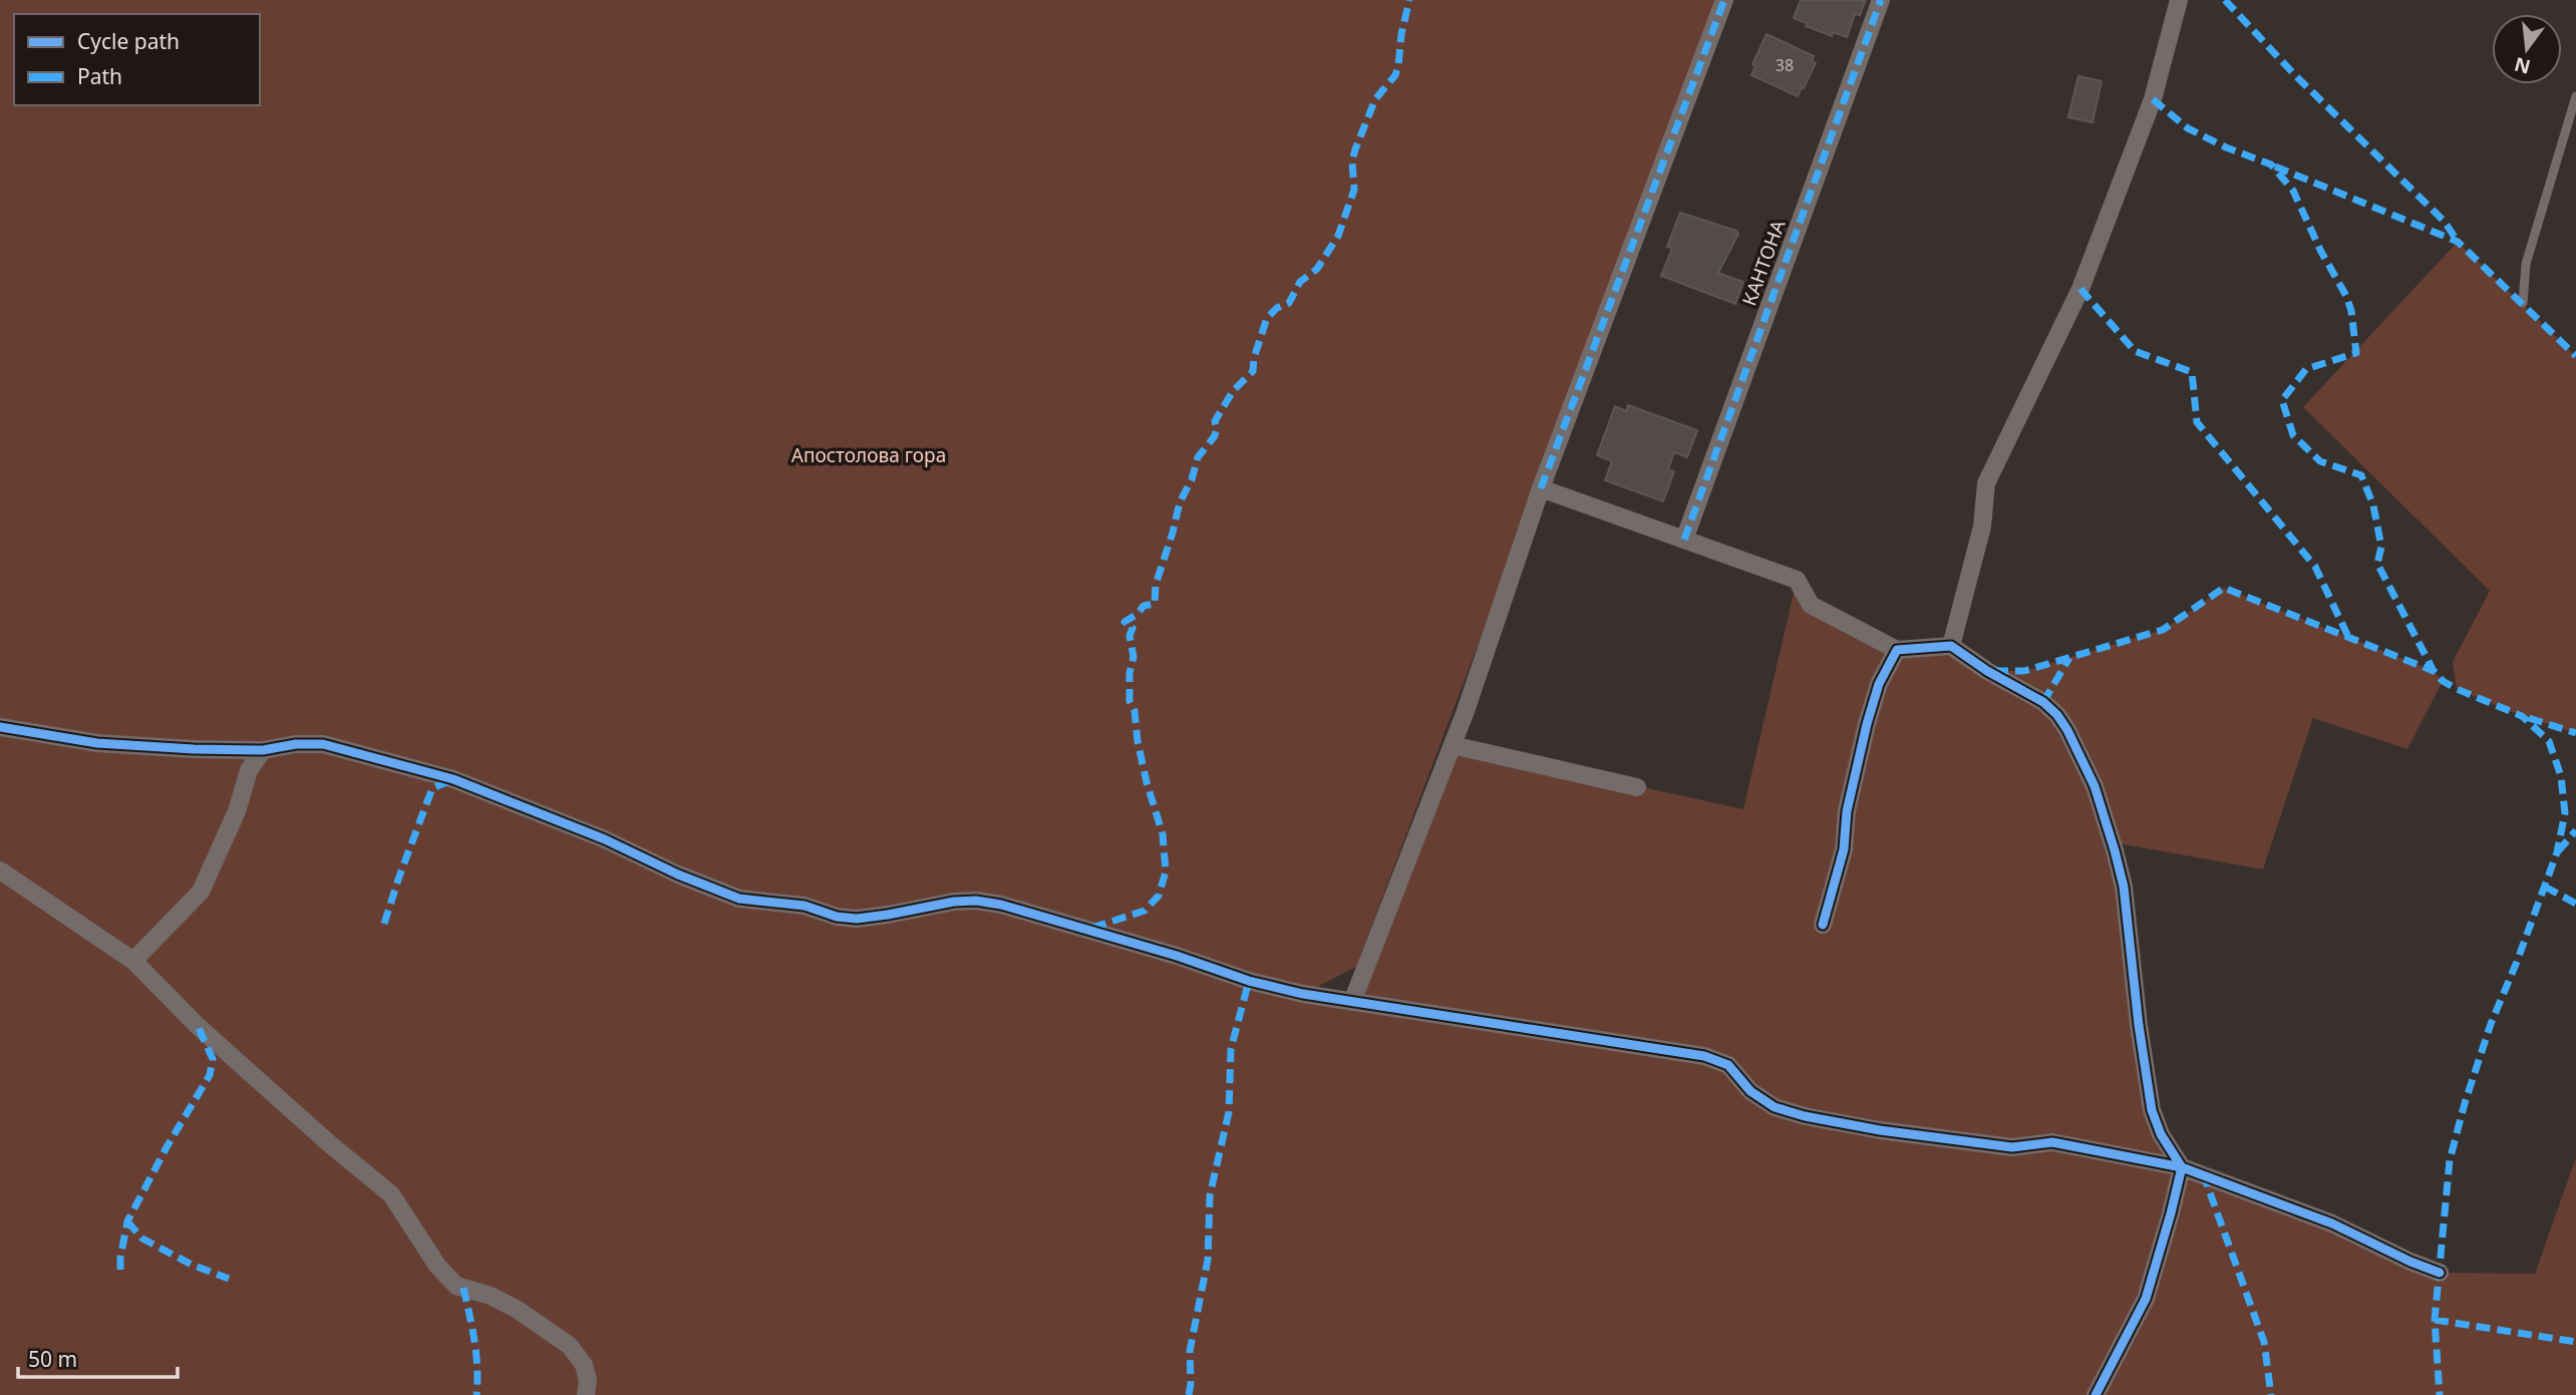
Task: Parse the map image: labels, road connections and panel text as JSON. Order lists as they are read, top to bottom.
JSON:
{
  "streets": {
    "street": ["КАНТОНА"]
  },
  "parks": ["Апостолова гора"],
  "house_numbers": ["38"],
  "legend": ["Cycle path", "Path"],
  "scale_bar": "50 m",
  "north": "bottom"
}
